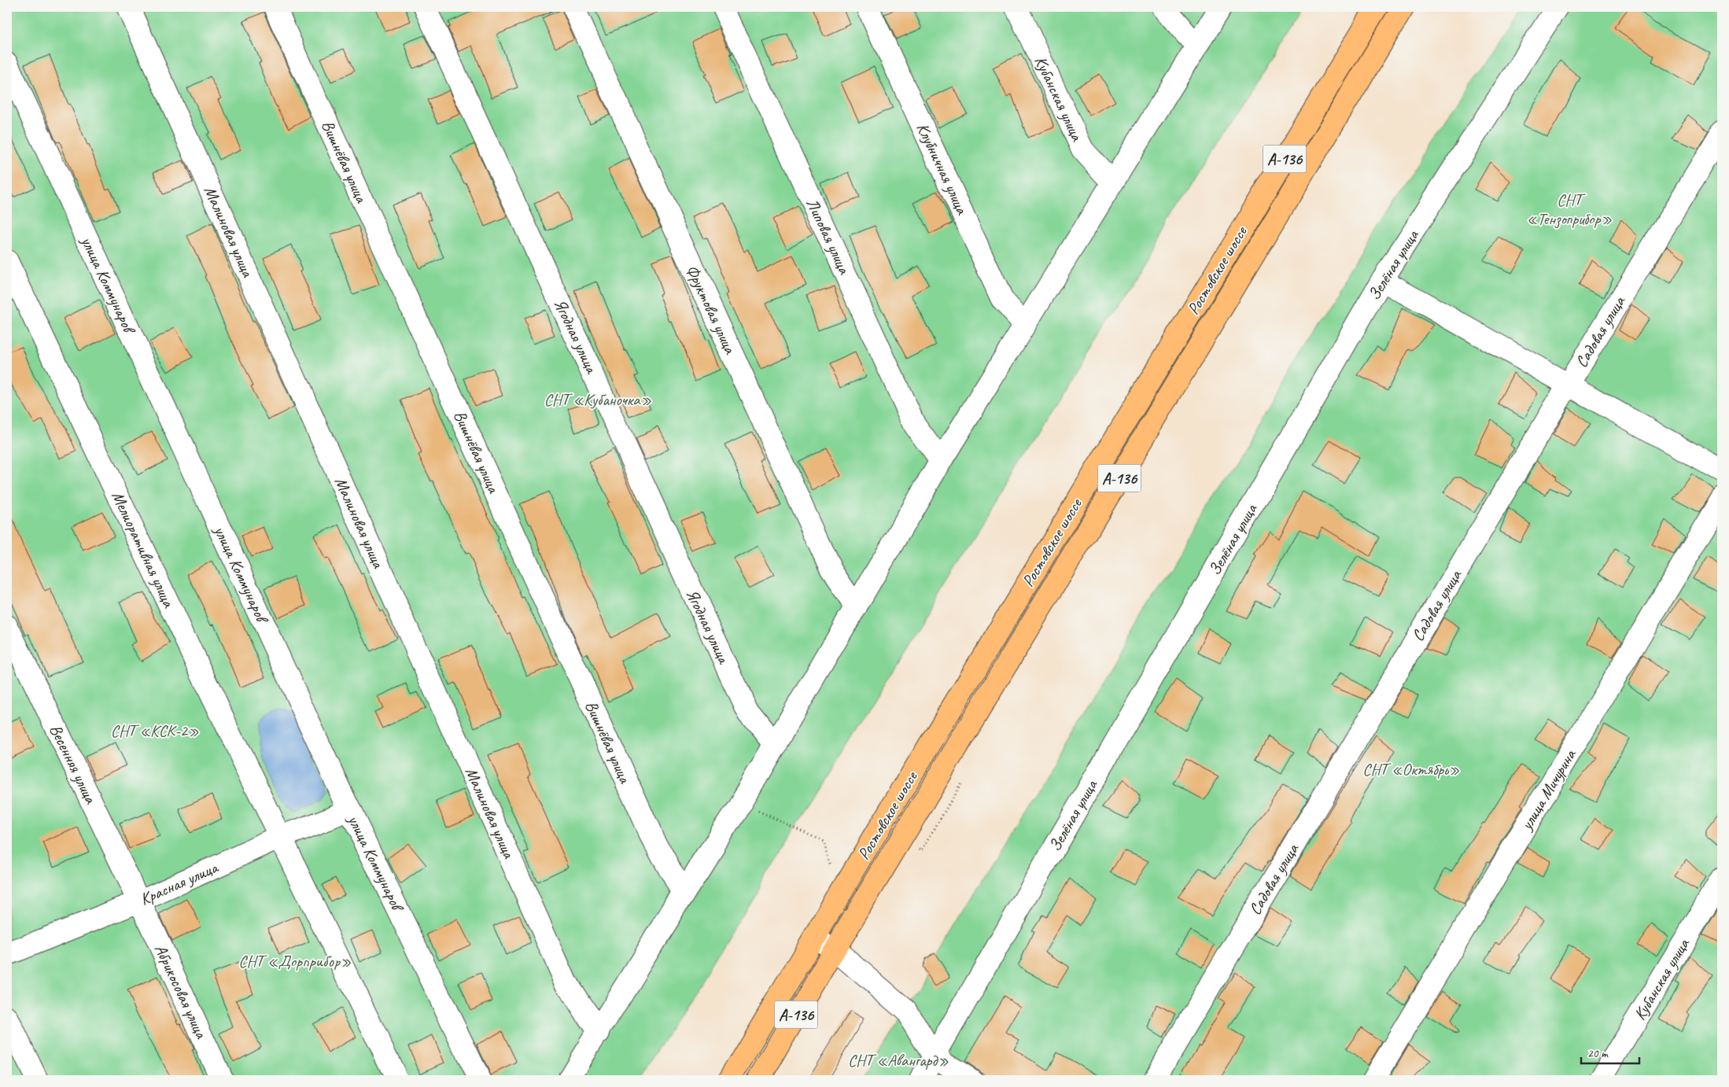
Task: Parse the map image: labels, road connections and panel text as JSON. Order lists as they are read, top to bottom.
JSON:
{
  "streets": {
    "highway": ["А-136", "Ростовское шоссе"],
    "street": [
      "Кубанская улица",
      "Вишнёвая улица",
      "Клубничная улица",
      "Малиновая улица",
      "Липовая улица",
      "Зелёная улица",
      "улица Коммунаров",
      "Фруктовая улица",
      "Садовая улица",
      "Ягодная улица",
      "Мелиоративная улица",
      "Весенняя улица",
      "улица Мичурина",
      "Красная улица",
      "Абрикосовая улица"
    ]
  },
  "crossings": [
    ["улица Коммунаров", "Красная улица"],
    ["Мелиоративная улица", "Красная улица"],
    ["Весенняя улица", "Красная улица"],
    ["Весенняя улица", "Абрикосовая улица"],
    ["Красная улица", "Абрикосовая улица"]
  ],
  "parks": [
    "СНТ «Тензоприбор»",
    "СНТ «Кубаночка»",
    "СНТ «КСК-2»",
    "СНТ «Октябрь»",
    "СНТ «Дорприбор»",
    "СНТ «Авангард»"
  ],
  "scale_bar": "20 m"
}
